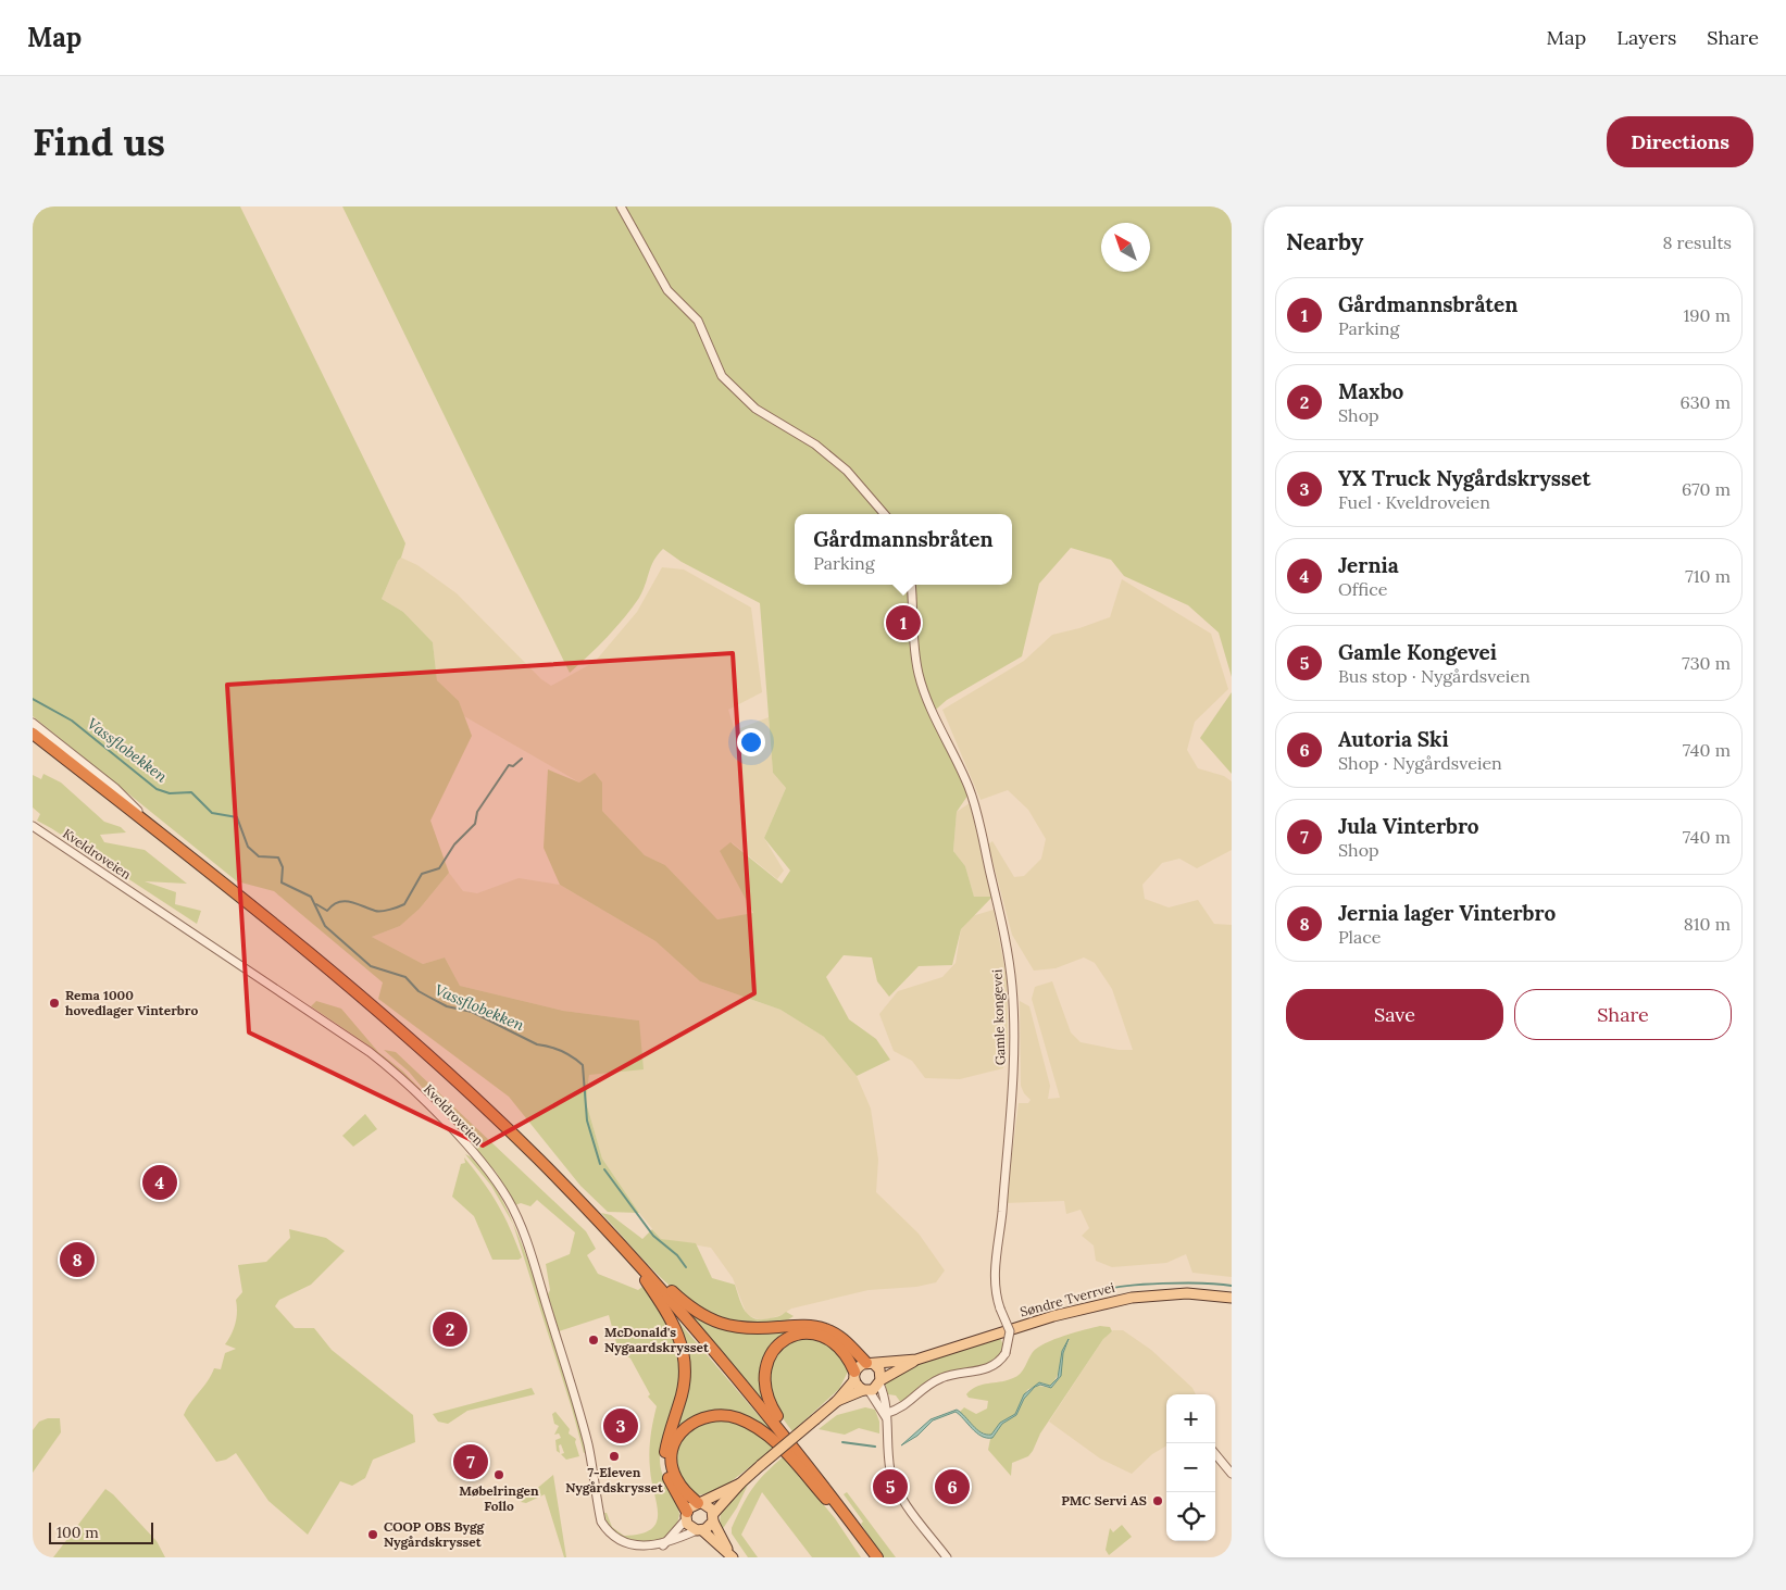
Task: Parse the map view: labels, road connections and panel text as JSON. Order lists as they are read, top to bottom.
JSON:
{
  "streets": {
    "main road": ["Søndre Tverrvei"],
    "street": ["Kveldroveien", "Gamle kongevei"]
  },
  "water": ["Vassflobekken"],
  "places": [
    "Rema 1000 hovedlager Vinterbro",
    "McDonald's Nygaardskrysset",
    "7-Eleven Nygårdskrysset",
    "Møbelringen Follo",
    "PMC Servi AS",
    "COOP OBS Bygg Nygårdskrysset"
  ],
  "scale_bar": "100 m",
  "north": "top left",
  "page": {
    "header": "Map",
    "nav": ["Map", "Layers", "Share"],
    "buttons": [
      "Directions",
      ["Save", "Share"]
    ],
    "title": "Find us",
    "heading": ["Nearby", "8 results"],
    "list": [
      {
        "mark": "1",
        "name": "Gårdmannsbråten",
        "note": "Parking",
        "value": "190 m"
      },
      {
        "mark": "2",
        "name": "Maxbo",
        "note": "Shop",
        "value": "630 m"
      },
      {
        "mark": "3",
        "name": "YX Truck Nygårdskrysset",
        "note": "Fuel · Kveldroveien",
        "value": "670 m"
      },
      {
        "mark": "4",
        "name": "Jernia",
        "note": "Office",
        "value": "710 m"
      },
      {
        "mark": "5",
        "name": "Gamle Kongevei",
        "note": "Bus stop · Nygårdsveien",
        "value": "730 m"
      },
      {
        "mark": "6",
        "name": "Autoria Ski",
        "note": "Shop · Nygårdsveien",
        "value": "740 m"
      },
      {
        "mark": "7",
        "name": "Jula Vinterbro",
        "note": "Shop",
        "value": "740 m"
      },
      {
        "mark": "8",
        "name": "Jernia lager Vinterbro",
        "note": "Place",
        "value": "810 m"
      }
    ],
    "popup": ["Gårdmannsbråten", "Parking"],
    "pins": [
      "1",
      "4",
      "8",
      "2",
      "3",
      "7",
      "5",
      "6"
    ],
    "map_buttons": ["+", "−"],
    "scale": "100 m"
  }
}
